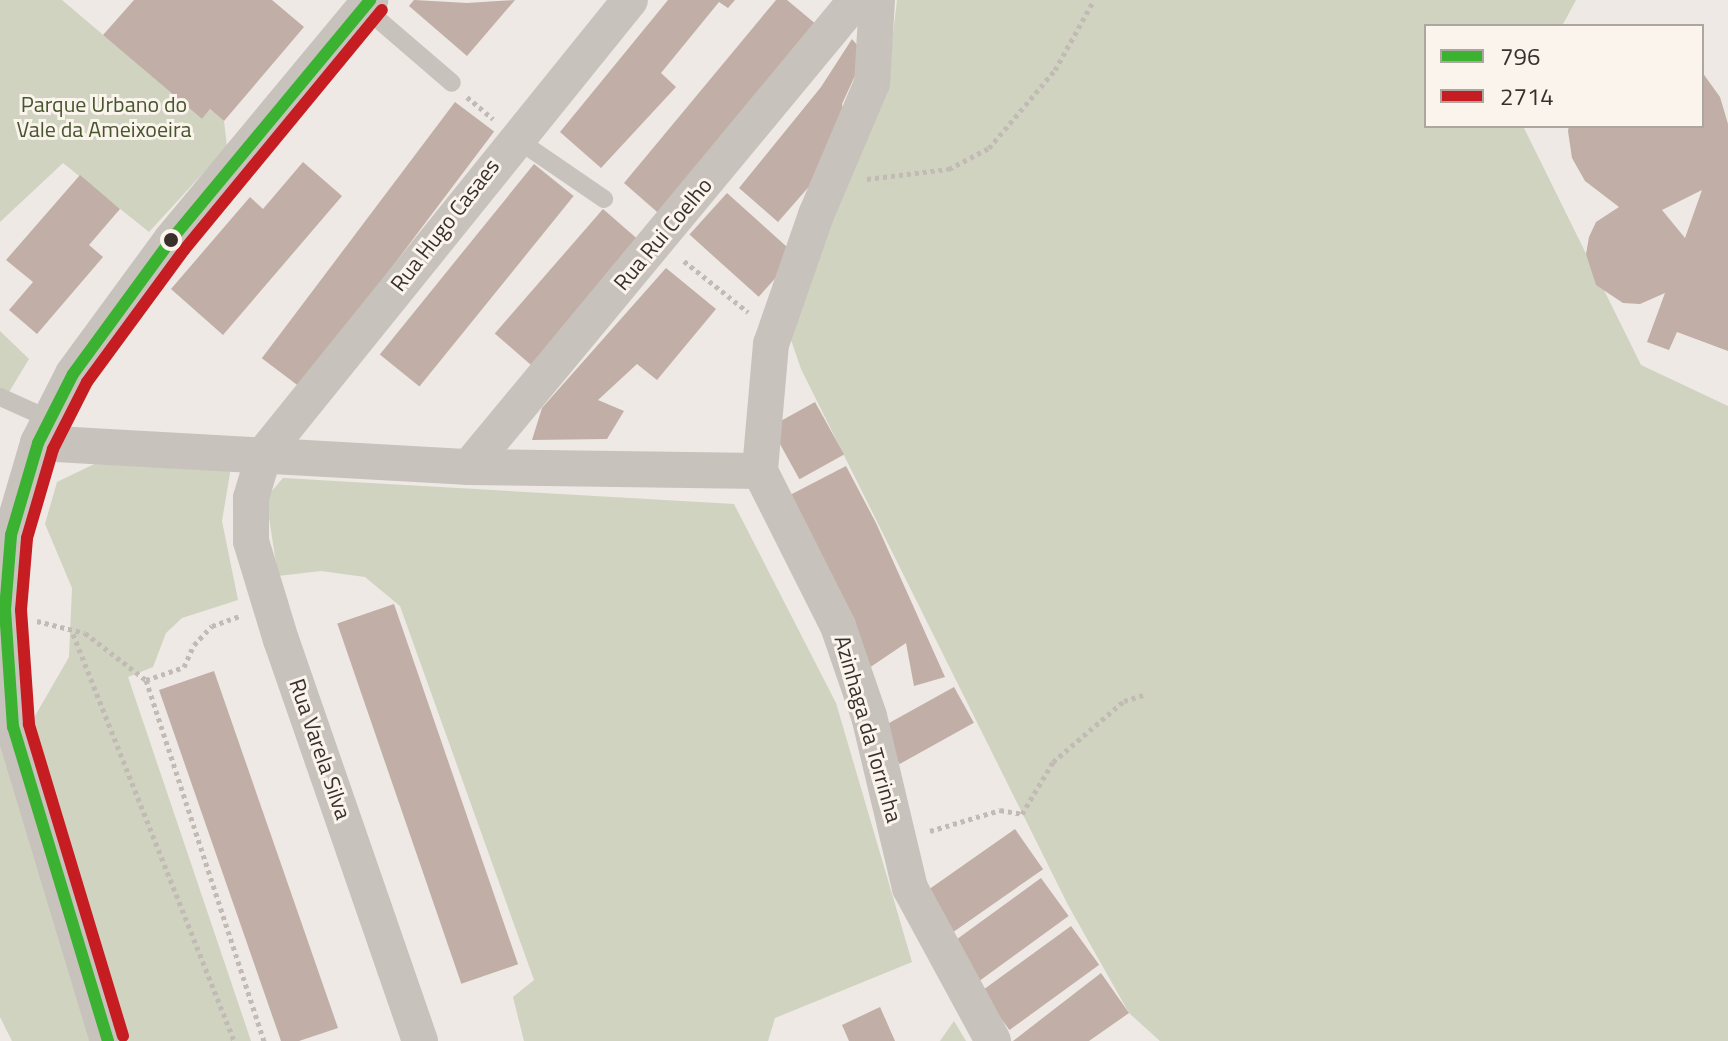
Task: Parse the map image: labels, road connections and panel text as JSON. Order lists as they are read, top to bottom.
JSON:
{
  "streets": {
    "street": [
      "Rua Hugo Casaes",
      "Rua Rui Coelho",
      "Azinhaga da Torrinha",
      "Rua Varela Silva"
    ]
  },
  "crossings": [
    ["Rua Hugo Casaes", "Rua Varela Silva"]
  ],
  "parks": ["Parque Urbano do Vale da Ameixoeira"],
  "lines": ["transit line 796", "transit line 2714"],
  "legend": ["796", "2714"]
}
